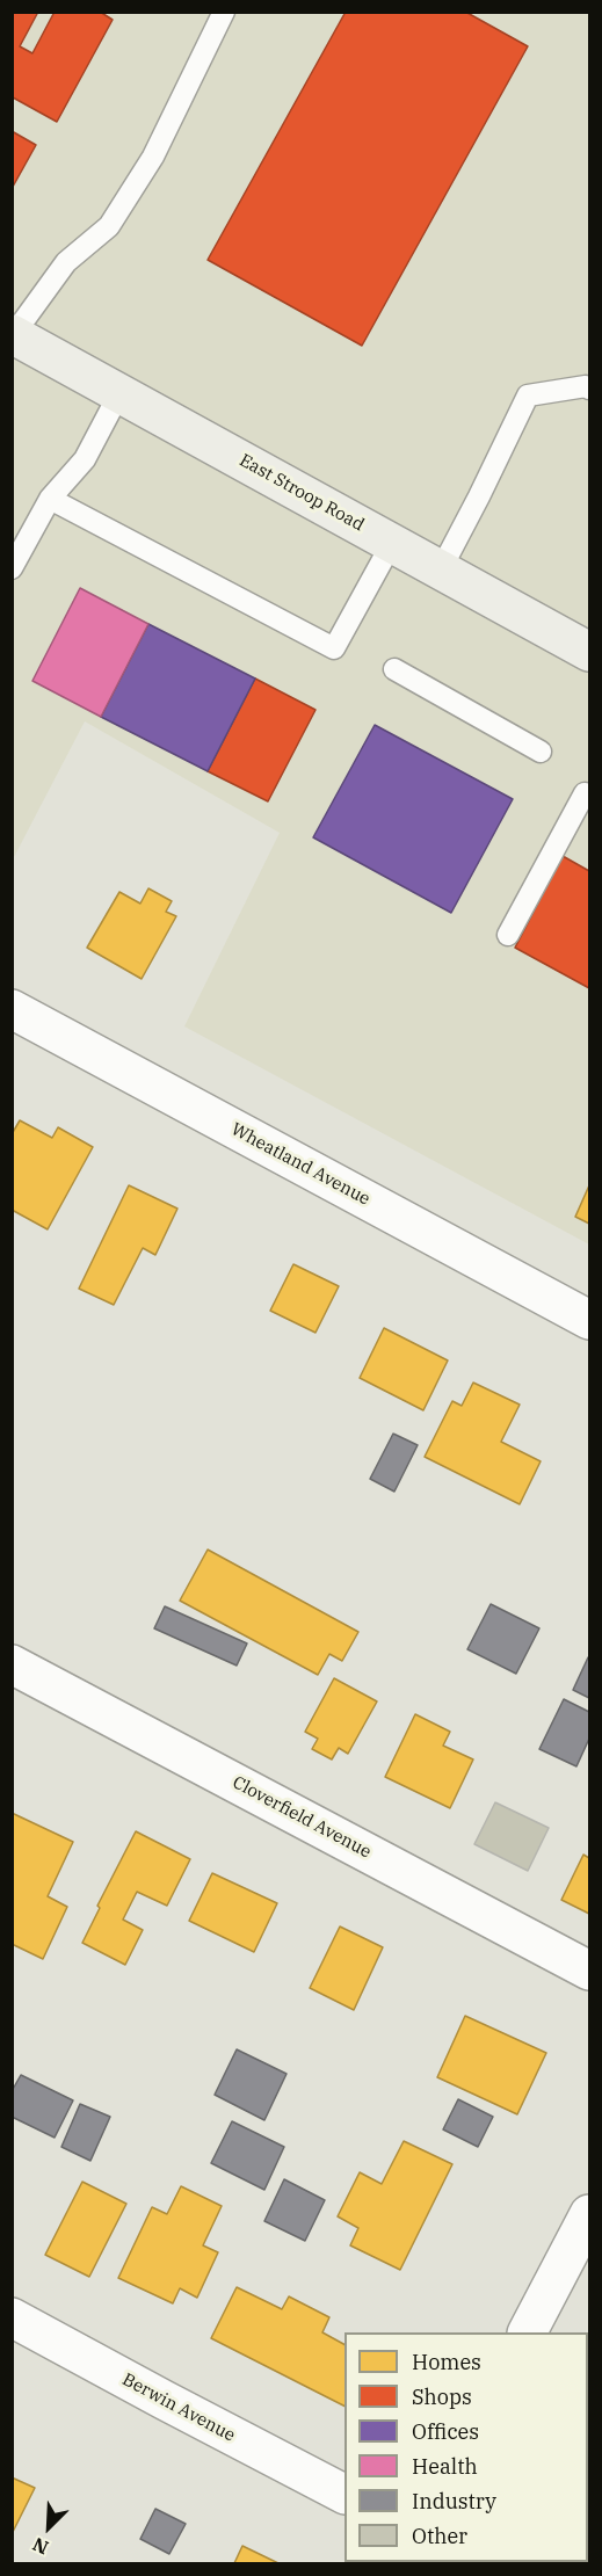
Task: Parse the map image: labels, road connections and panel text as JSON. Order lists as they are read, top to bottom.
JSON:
{
  "streets": {
    "main road": ["East Stroop Road"],
    "street": ["Wheatland Avenue", "Cloverfield Avenue", "Berwin Avenue"]
  },
  "legend": [
    "Homes",
    "Shops",
    "Offices",
    "Health",
    "Industry",
    "Other"
  ],
  "north": "bottom left"
}
